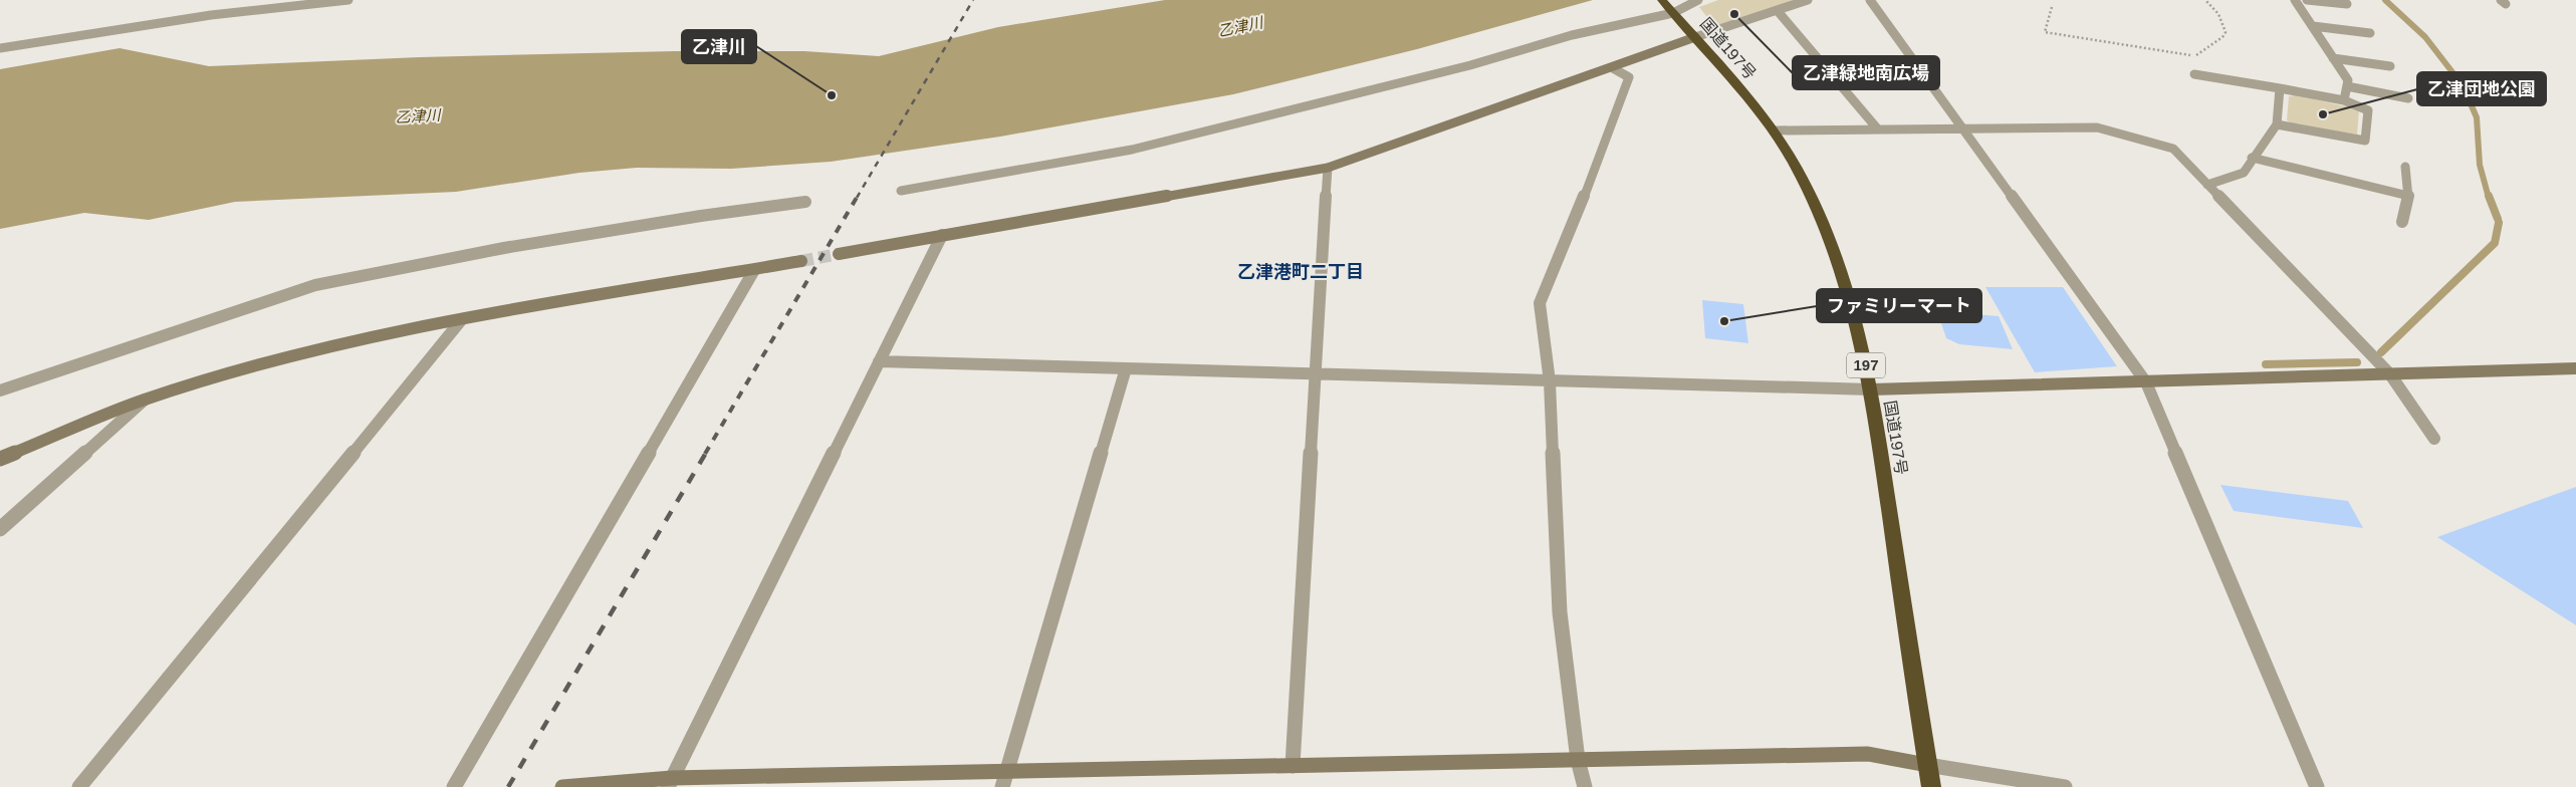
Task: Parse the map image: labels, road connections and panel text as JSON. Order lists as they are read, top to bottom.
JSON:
{
  "streets": {
    "highway": ["国道197号", "197"]
  },
  "districts": ["乙津港町二丁目"],
  "water": ["乙津川"],
  "places": [
    "乙津緑地南広場",
    "乙津川",
    "乙津団地公園",
    "ファミリーマート"
  ]
}
